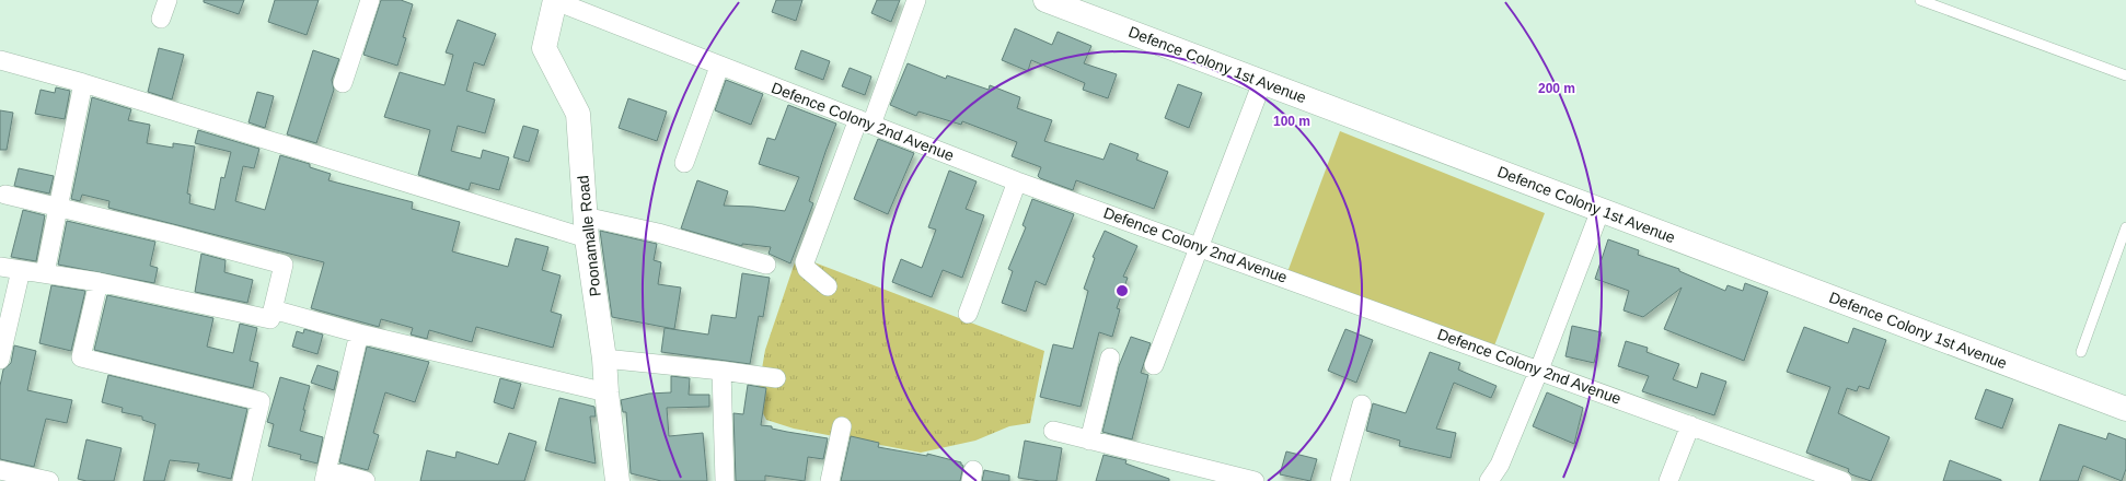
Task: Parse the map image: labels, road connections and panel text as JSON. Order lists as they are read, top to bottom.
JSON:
{
  "streets": {
    "street": ["Defence Colony 1st Avenue", "Defence Colony 2nd Avenue", "Poonamalle Road"]
  },
  "crossings": [
    ["Defence Colony 2nd Avenue", "Poonamalle Road"]
  ],
  "rings": ["200 m", "100 m"]
}
